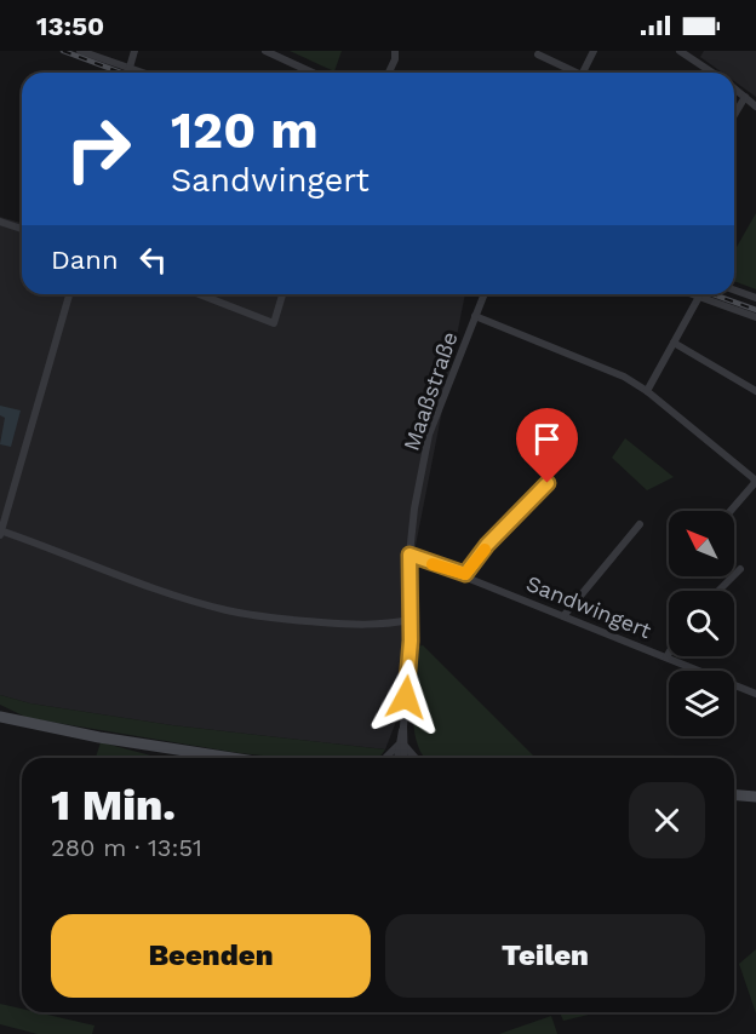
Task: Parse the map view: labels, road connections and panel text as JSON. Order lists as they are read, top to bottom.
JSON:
{
  "streets": {
    "street": ["Maaßstraße", "Sandwingert"]
  },
  "crossings": [
    ["Maaßstraße", "Sandwingert"]
  ],
  "north": "top left",
  "page": {
    "status": "13:50",
    "turn": ["120 m", "Sandwingert"],
    "then": "Dann",
    "heading": ["1 Min.", "280 m · 13:51"],
    "buttons": ["Beenden", "Teilen"]
  }
}
